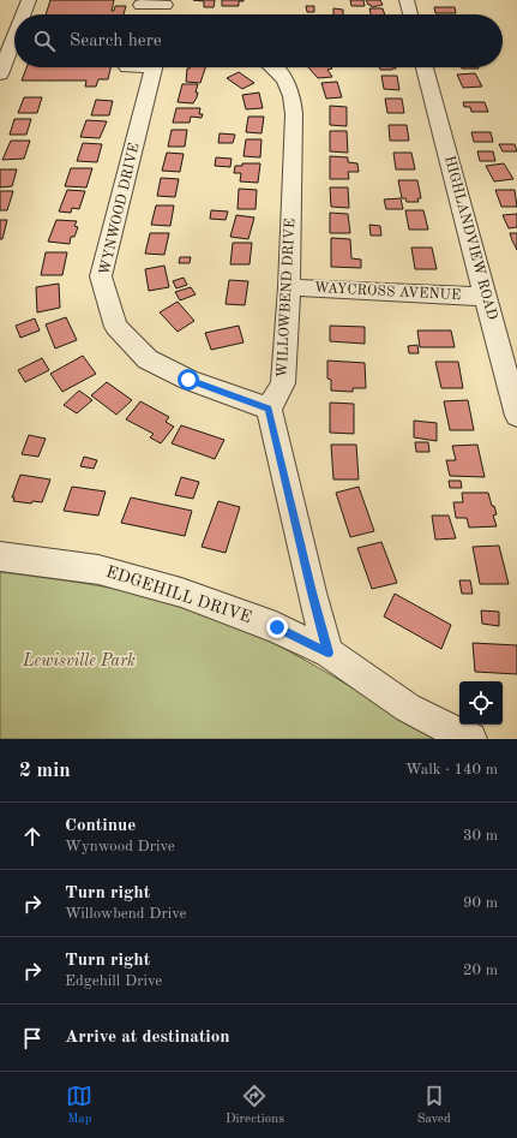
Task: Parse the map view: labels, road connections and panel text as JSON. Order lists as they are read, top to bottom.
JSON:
{
  "streets": {
    "street": [
      "WYNWOOD DRIVE",
      "HIGHLANDVIEW ROAD",
      "WAYCROSS AVENUE",
      "WILLOWBEND DRIVE",
      "EDGEHILL DRIVE"
    ]
  },
  "crossings": [
    ["WYNWOOD DRIVE", "WILLOWBEND DRIVE"],
    ["HIGHLANDVIEW ROAD", "WAYCROSS AVENUE"],
    ["WAYCROSS AVENUE", "WILLOWBEND DRIVE"]
  ],
  "parks": ["Lewisville Park"],
  "page": {
    "search": "Search here",
    "heading": ["2 min", "Walk · 140 m"],
    "list": [
      ["Continue", "Wynwood Drive", "30 m"],
      ["Turn right", "Willowbend Drive", "90 m"],
      ["Turn right", "Edgehill Drive", "20 m"],
      "Arrive at destination"
    ],
    "nav": ["Map", "Directions", "Saved"]
  }
}
